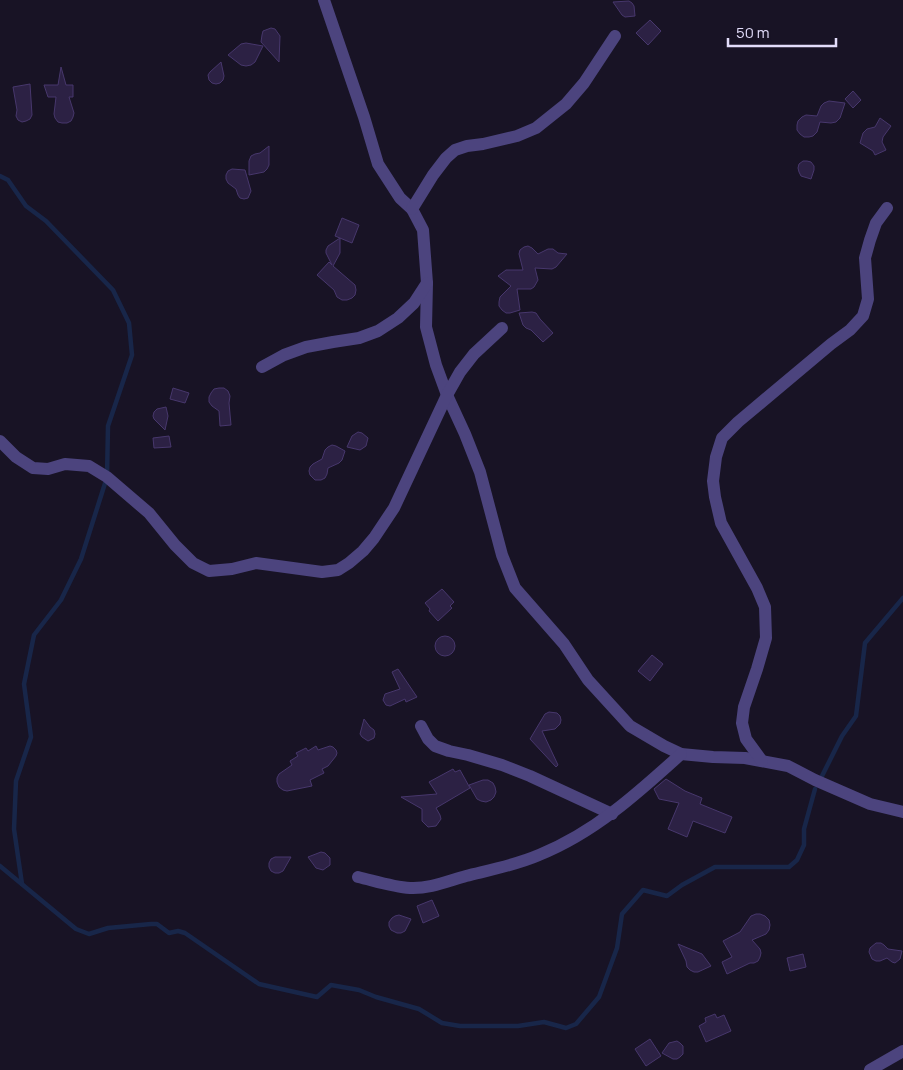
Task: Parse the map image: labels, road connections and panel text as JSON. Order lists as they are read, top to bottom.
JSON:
{
  "scale_bar": "50 m"
}
